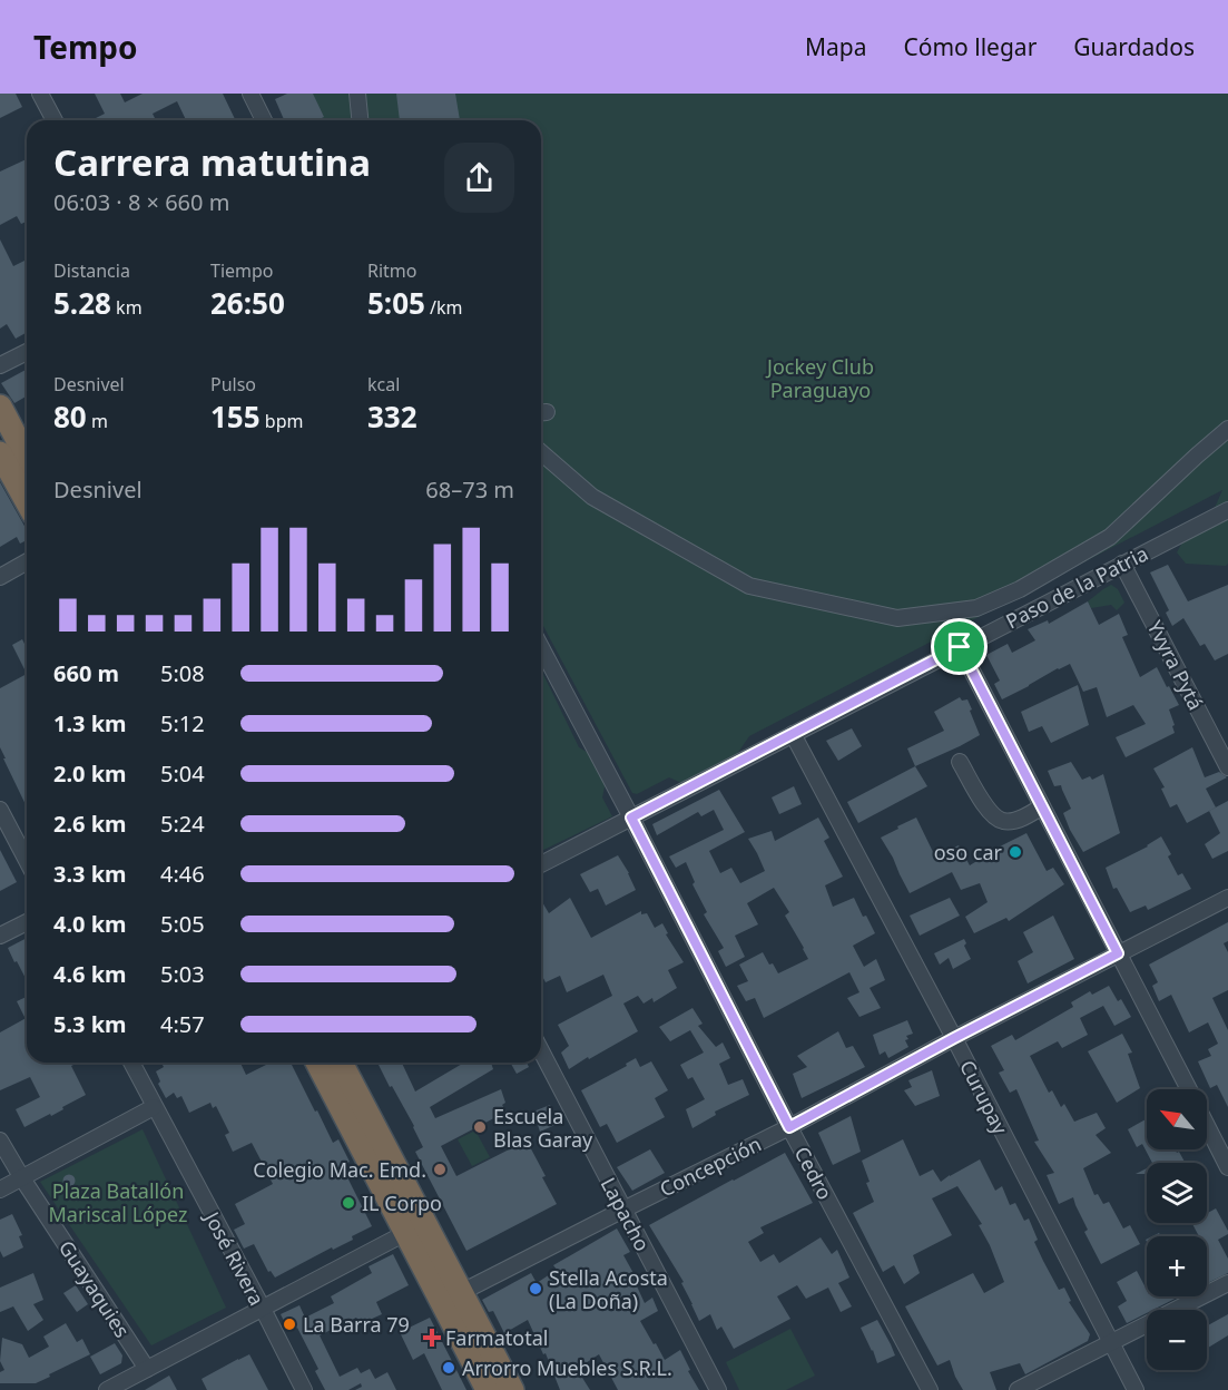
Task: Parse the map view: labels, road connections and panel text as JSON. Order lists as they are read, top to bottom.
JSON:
{
  "streets": {
    "street": [
      "Paso de la Patria",
      "Yvyra Pytá",
      "Curupay",
      "Concepción",
      "Cedro",
      "Lapacho",
      "José Rivera",
      "Guayaquies"
    ]
  },
  "crossings": [
    ["Paso de la Patria", "Yvyra Pytá"],
    ["Paso de la Patria", "Curupay"],
    ["Paso de la Patria", "Cedro"],
    ["Curupay", "Concepción"],
    ["Concepción", "Cedro"],
    ["Concepción", "Lapacho"]
  ],
  "parks": ["Jockey Club Paraguayo", "Plaza Batallón Mariscal López"],
  "places": {
    "other": [
      "oso car",
      "Escuela Blas Garay",
      "Colegio Mac. Emd.",
      "IL Corpo",
      "Stella Acosta (La Doña)",
      "La Barra 79",
      "Arrorro Muebles S.R.L."
    ],
    "health": ["Farmatotal"]
  },
  "north": "top left",
  "page": {
    "header": "Tempo",
    "nav": ["Mapa", "Cómo llegar", "Guardados"],
    "heading": ["Carrera matutina", "06:03 · 8 × 660 m"],
    "stats": [
      ["Distancia", "5.28 km"],
      ["Tiempo", "26:50"],
      ["Ritmo", "5:05 /km"],
      ["Desnivel", "80 m"],
      ["Pulso", "155 bpm"],
      ["kcal", "332"]
    ],
    "chart": ["Desnivel", "68–73 m"],
    "list": [
      {
        "name": "660 m",
        "note": "5:08"
      },
      {
        "name": "1.3 km",
        "note": "5:12"
      },
      {
        "name": "2.0 km",
        "note": "5:04"
      },
      {
        "name": "2.6 km",
        "note": "5:24"
      },
      {
        "name": "3.3 km",
        "note": "4:46"
      },
      {
        "name": "4.0 km",
        "note": "5:05"
      },
      {
        "name": "4.6 km",
        "note": "5:03"
      },
      {
        "name": "5.3 km",
        "note": "4:57"
      }
    ],
    "map_buttons": ["+", "−"]
  }
}
